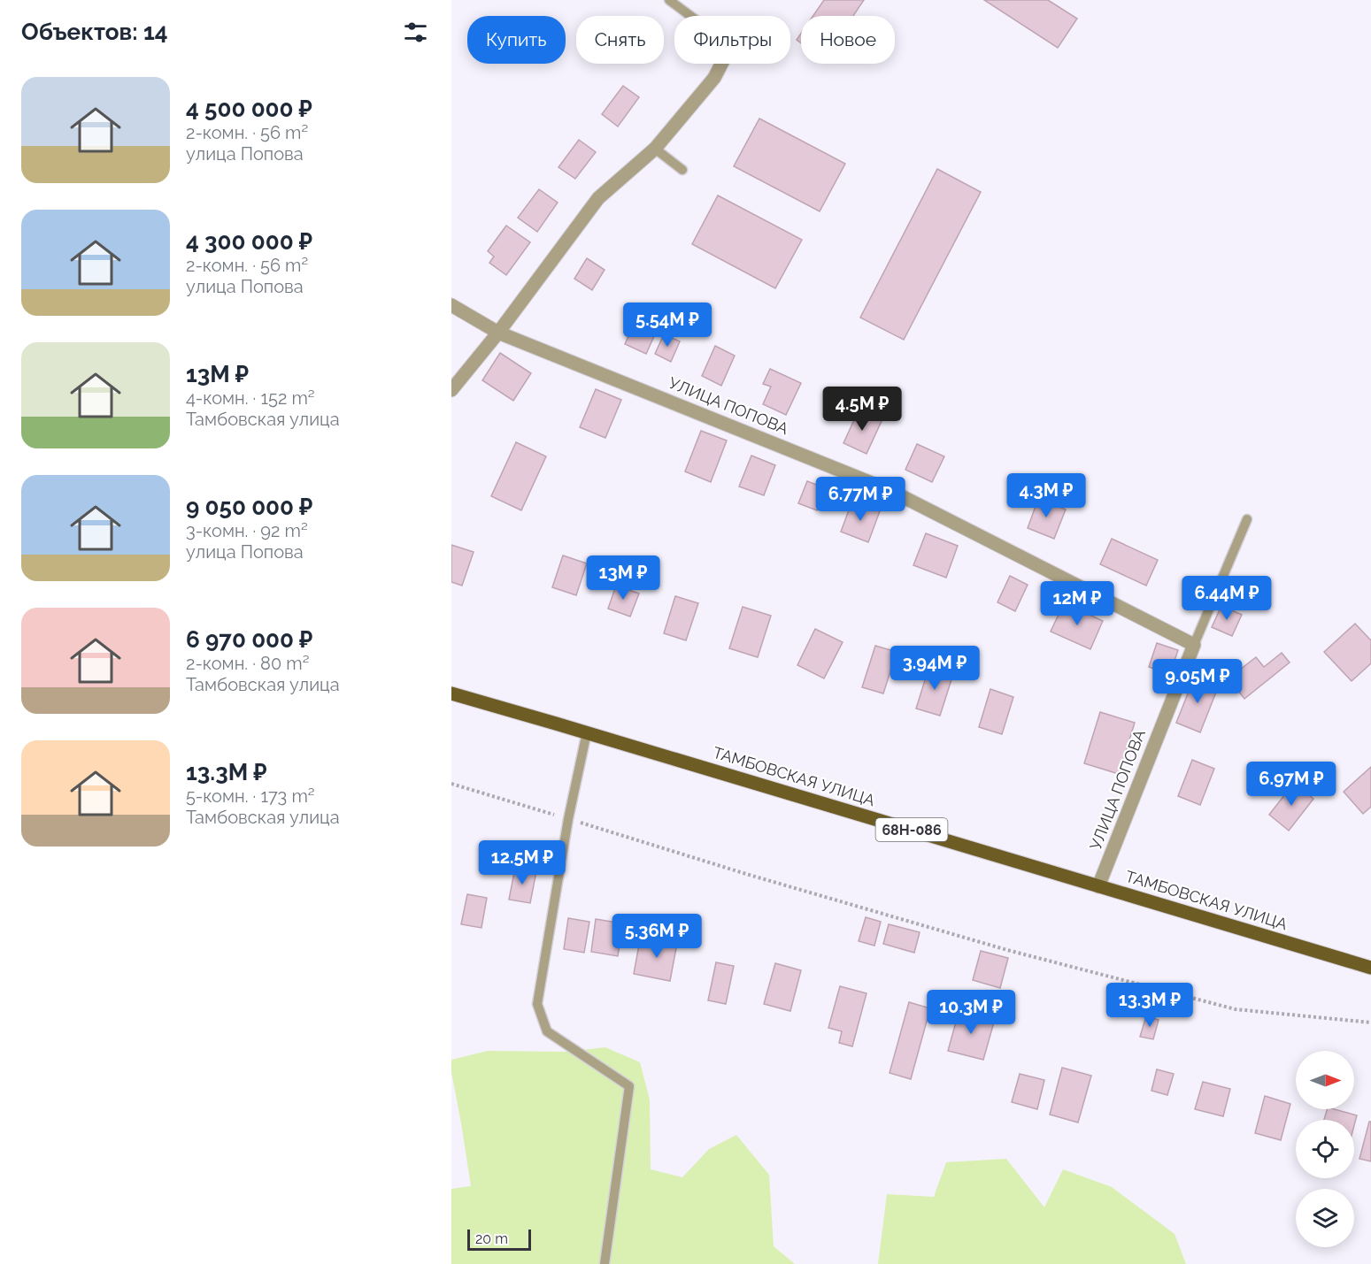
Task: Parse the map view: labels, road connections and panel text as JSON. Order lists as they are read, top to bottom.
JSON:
{
  "streets": {
    "main road": ["ТАМБОВСКАЯ УЛИЦА", "68Н-086"],
    "street": ["УЛИЦА ПОПОВА"]
  },
  "crossings": [
    ["УЛИЦА ПОПОВА", "ТАМБОВСКАЯ УЛИЦА"]
  ],
  "scale_bar": "20 m",
  "north": "right",
  "page": {
    "heading": "Объектов: 14",
    "chip": [
      "Купить",
      "Снять",
      "Фильтры",
      "Новое"
    ],
    "list": [
      {
        "name": "4 500 000 ₽",
        "note": "2-комн. · 56 m² · улица Попова"
      },
      {
        "name": "4 300 000 ₽",
        "note": "2-комн. · 56 m² · улица Попова"
      },
      {
        "name": "13M ₽",
        "note": "4-комн. · 152 m² · Тамбовская улица"
      },
      {
        "name": "9 050 000 ₽",
        "note": "3-комн. · 92 m² · улица Попова"
      },
      {
        "name": "6 970 000 ₽",
        "note": "2-комн. · 80 m² · Тамбовская улица"
      },
      {
        "name": "13.3M ₽",
        "note": "5-комн. · 173 m² · Тамбовская улица"
      }
    ],
    "price": [
      "5.54M ₽",
      "4.5M ₽",
      "4.3M ₽",
      "6.77M ₽",
      "13M ₽",
      "6.44M ₽",
      "12M ₽",
      "3.94M ₽",
      "9.05M ₽",
      "6.97M ₽",
      "12.5M ₽",
      "5.36M ₽",
      "13.3M ₽",
      "10.3M ₽"
    ],
    "scale": "20 m"
  }
}
